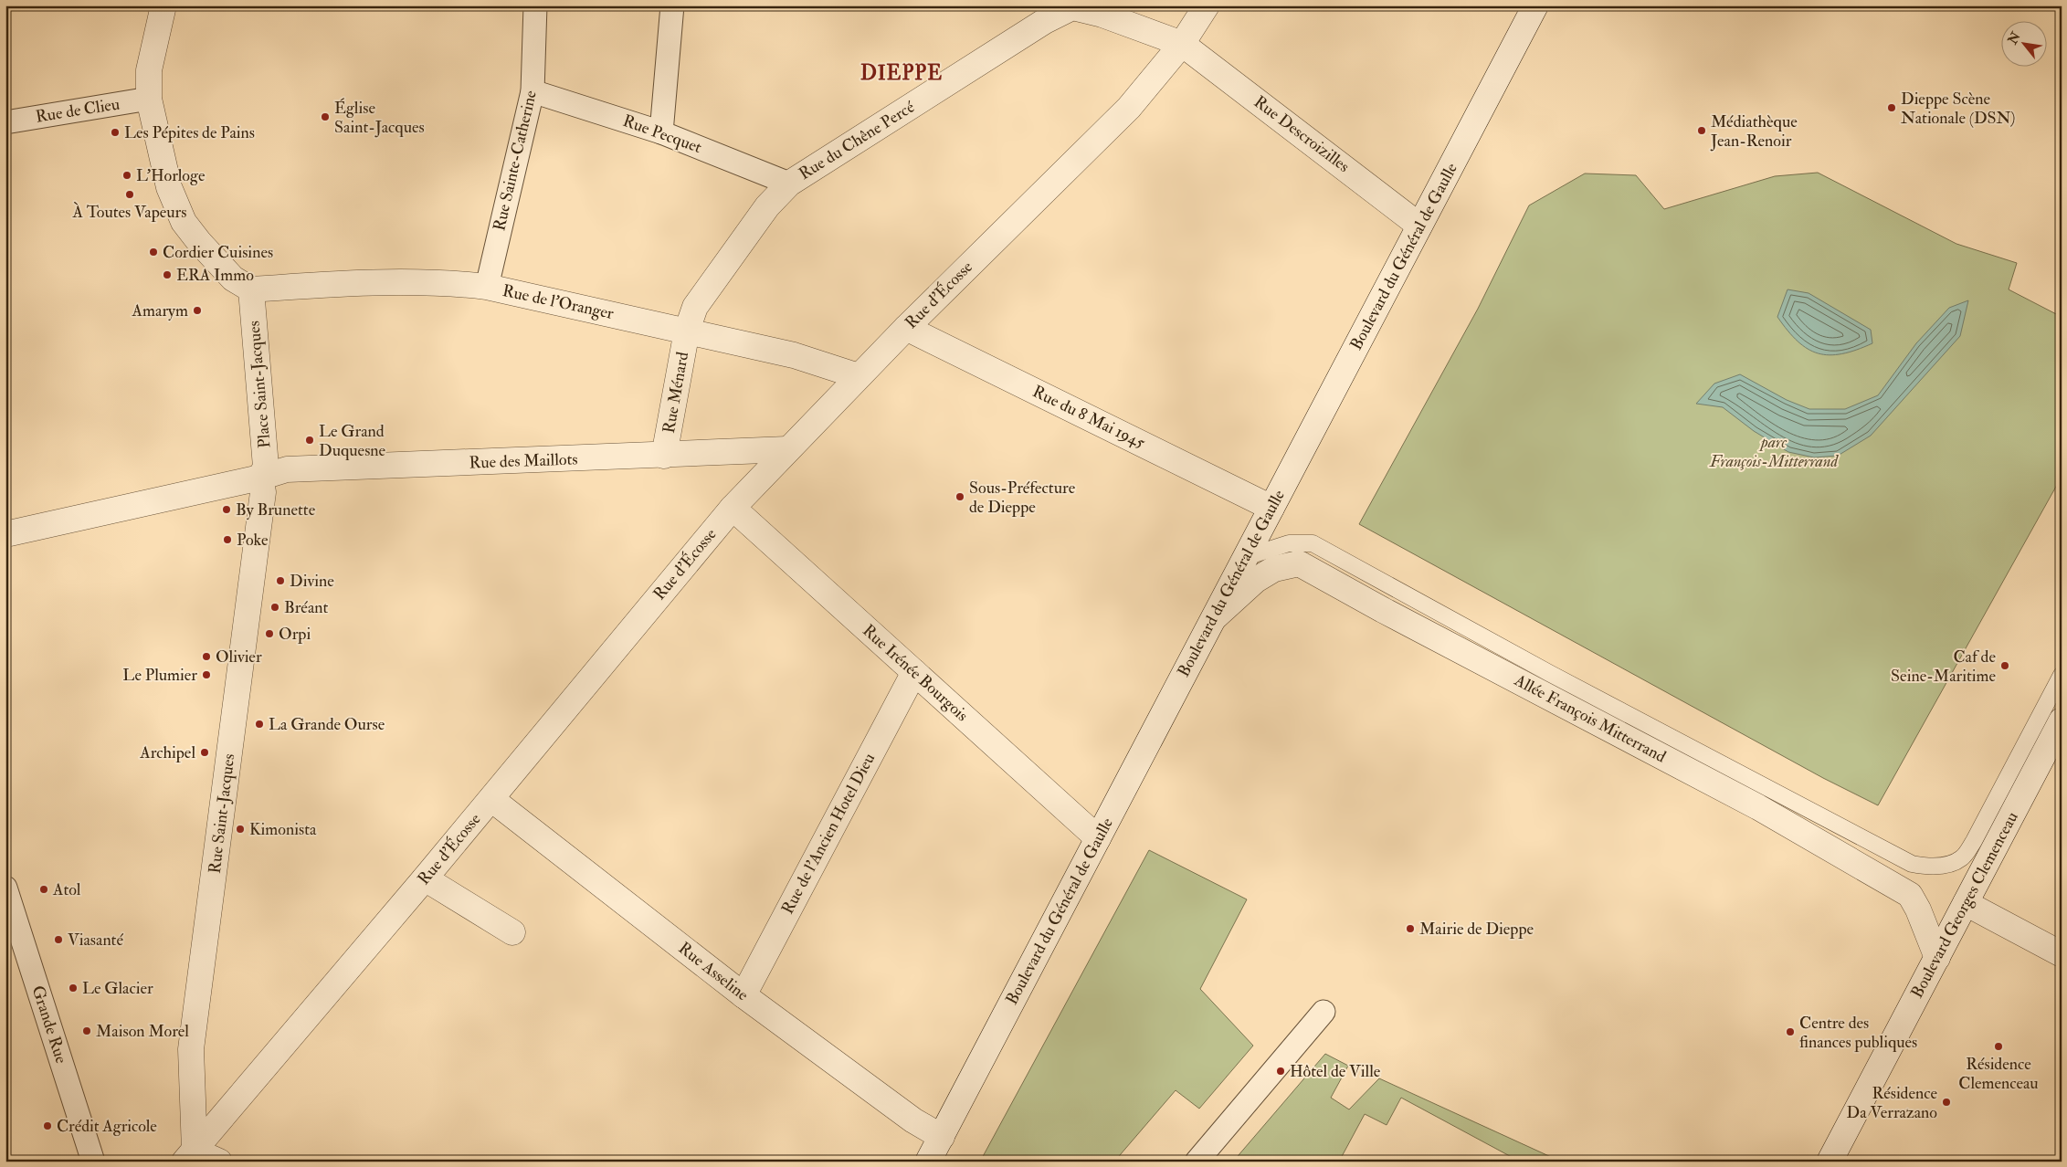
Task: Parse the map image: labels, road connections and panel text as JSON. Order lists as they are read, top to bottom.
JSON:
{
  "streets": {
    "street": [
      "Rue de Clieu",
      "Rue Pecquet",
      "Rue Descroizilles",
      "Rue du Chêne Percé",
      "Rue Sainte-Catherine",
      "Boulevard du Général de Gaulle",
      "Rue d'Écosse",
      "Rue de l'Oranger",
      "Place Saint-Jacques",
      "Rue Ménard",
      "Rue du 8 Mai 1945",
      "Rue des Maillots",
      "Rue Irénée Bourgois",
      "Allée François Mitterrand",
      "Rue Saint-Jacques",
      "Rue de l'Ancien Hotel Dieu",
      "Boulevard Georges Clemenceau",
      "Rue Asseline",
      "Grande Rue"
    ]
  },
  "crossings": [
    ["Rue Pecquet", "Rue du Chêne Percé"],
    ["Rue Pecquet", "Rue Sainte-Catherine"],
    ["Rue Descroizilles", "Rue du Chêne Percé"],
    ["Rue Descroizilles", "Boulevard du Général de Gaulle"],
    ["Rue Descroizilles", "Rue d'Écosse"],
    ["Rue du Chêne Percé", "Rue d'Écosse"],
    ["Rue du Chêne Percé", "Rue de l'Oranger"],
    ["Rue du Chêne Percé", "Rue Ménard"],
    ["Rue Sainte-Catherine", "Rue de l'Oranger"],
    ["Boulevard du Général de Gaulle", "Rue du 8 Mai 1945"],
    ["Boulevard du Général de Gaulle", "Rue Irénée Bourgois"],
    ["Boulevard du Général de Gaulle", "Allée François Mitterrand"],
    ["Boulevard du Général de Gaulle", "Rue Asseline"],
    ["Rue d'Écosse", "Rue de l'Oranger"],
    ["Rue d'Écosse", "Rue du 8 Mai 1945"],
    ["Rue d'Écosse", "Rue des Maillots"],
    ["Rue d'Écosse", "Rue Irénée Bourgois"],
    ["Rue d'Écosse", "Rue Saint-Jacques"],
    ["Rue d'Écosse", "Rue Asseline"],
    ["Rue de l'Oranger", "Place Saint-Jacques"],
    ["Rue de l'Oranger", "Rue Ménard"],
    ["Place Saint-Jacques", "Rue des Maillots"],
    ["Place Saint-Jacques", "Rue Saint-Jacques"],
    ["Rue Ménard", "Rue des Maillots"],
    ["Rue des Maillots", "Rue Saint-Jacques"],
    ["Rue Irénée Bourgois", "Rue de l'Ancien Hotel Dieu"],
    ["Allée François Mitterrand", "Boulevard Georges Clemenceau"],
    ["Rue de l'Ancien Hotel Dieu", "Rue Asseline"]
  ],
  "districts": ["DIEPPE"],
  "parks": ["parc François-Mitterrand"],
  "places": [
    "Dieppe Scène Nationale (DSN)",
    "Église Saint-Jacques",
    "Médiathèque Jean-Renoir",
    "Les Pépites de Pains",
    "L'Horloge",
    "À Toutes Vapeurs",
    "Cordier Cuisines",
    "ERA Immo",
    "Amarym",
    "Le Grand Duquesne",
    "Sous-Préfecture de Dieppe",
    "By Brunette",
    "Poke",
    "Divine",
    "Bréant",
    "Orpi",
    "Olivier",
    "Caf de Seine-Maritime",
    "Le Plumier",
    "La Grande Ourse",
    "Archipel",
    "Kimonista",
    "Atol",
    "Mairie de Dieppe",
    "Viasanté",
    "Le Glacier",
    "Maison Morel",
    "Centre des finances publiques",
    "Résidence Clemenceau",
    "Hôtel de Ville",
    "Résidence Da Verrazano",
    "Crédit Agricole"
  ],
  "north": "top left"
}
